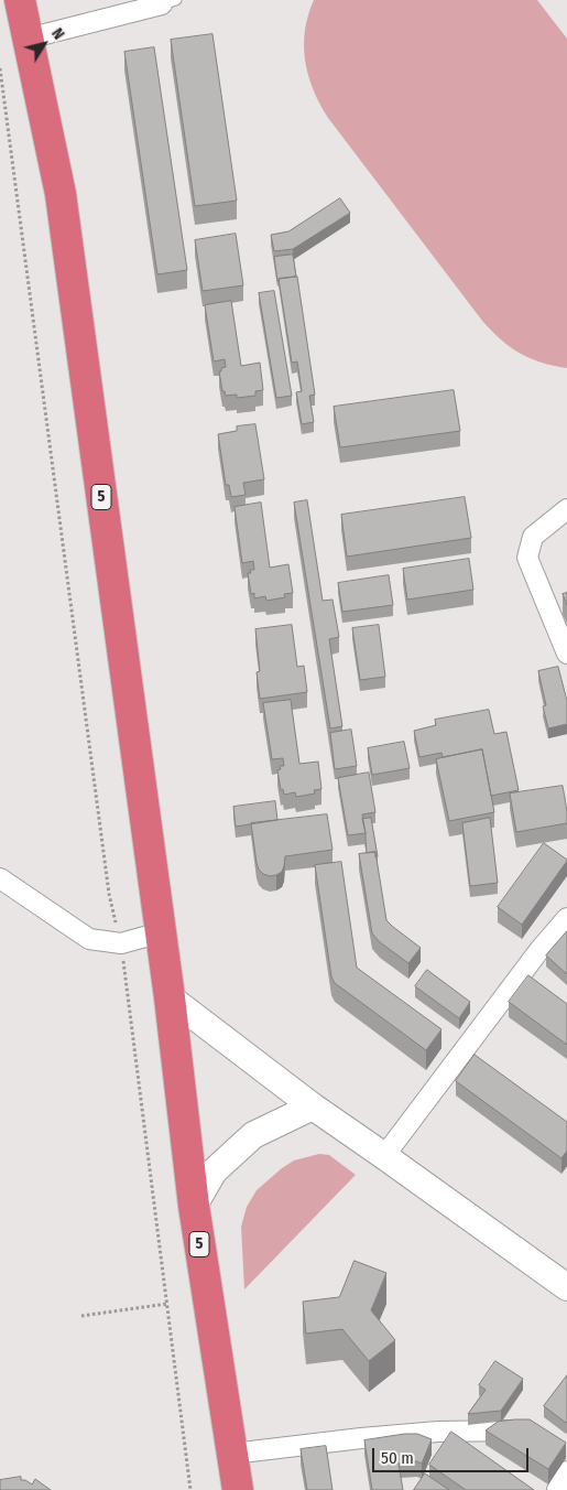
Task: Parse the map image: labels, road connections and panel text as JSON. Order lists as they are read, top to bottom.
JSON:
{
  "streets": {
    "highway": ["5"]
  },
  "scale_bar": "50 m",
  "north": "top right"
}
